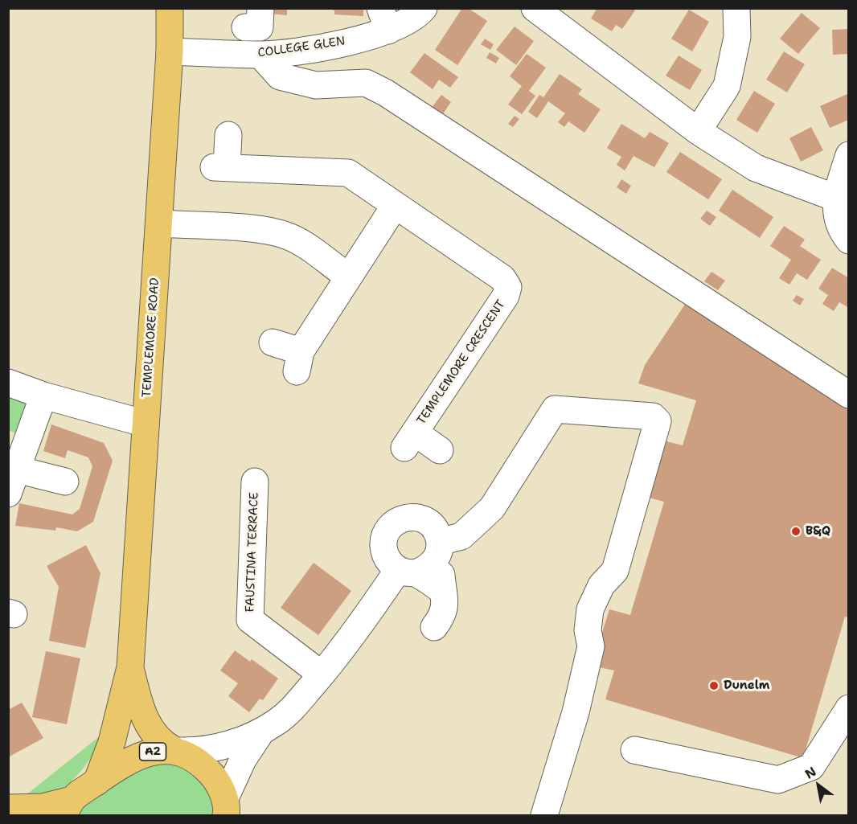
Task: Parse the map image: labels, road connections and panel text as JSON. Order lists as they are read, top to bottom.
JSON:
{
  "streets": {
    "main road": ["TEMPLEMORE ROAD", "A2"],
    "street": ["COLLEGE GLEN", "TEMPLEMORE CRESCENT", "FAUSTINA TERRACE"]
  },
  "crossings": [
    ["COLLEGE GLEN", "TEMPLEMORE ROAD"],
    ["TEMPLEMORE ROAD", "A2"]
  ],
  "places": ["B&Q", "Dunelm"],
  "north": "top left"
}
